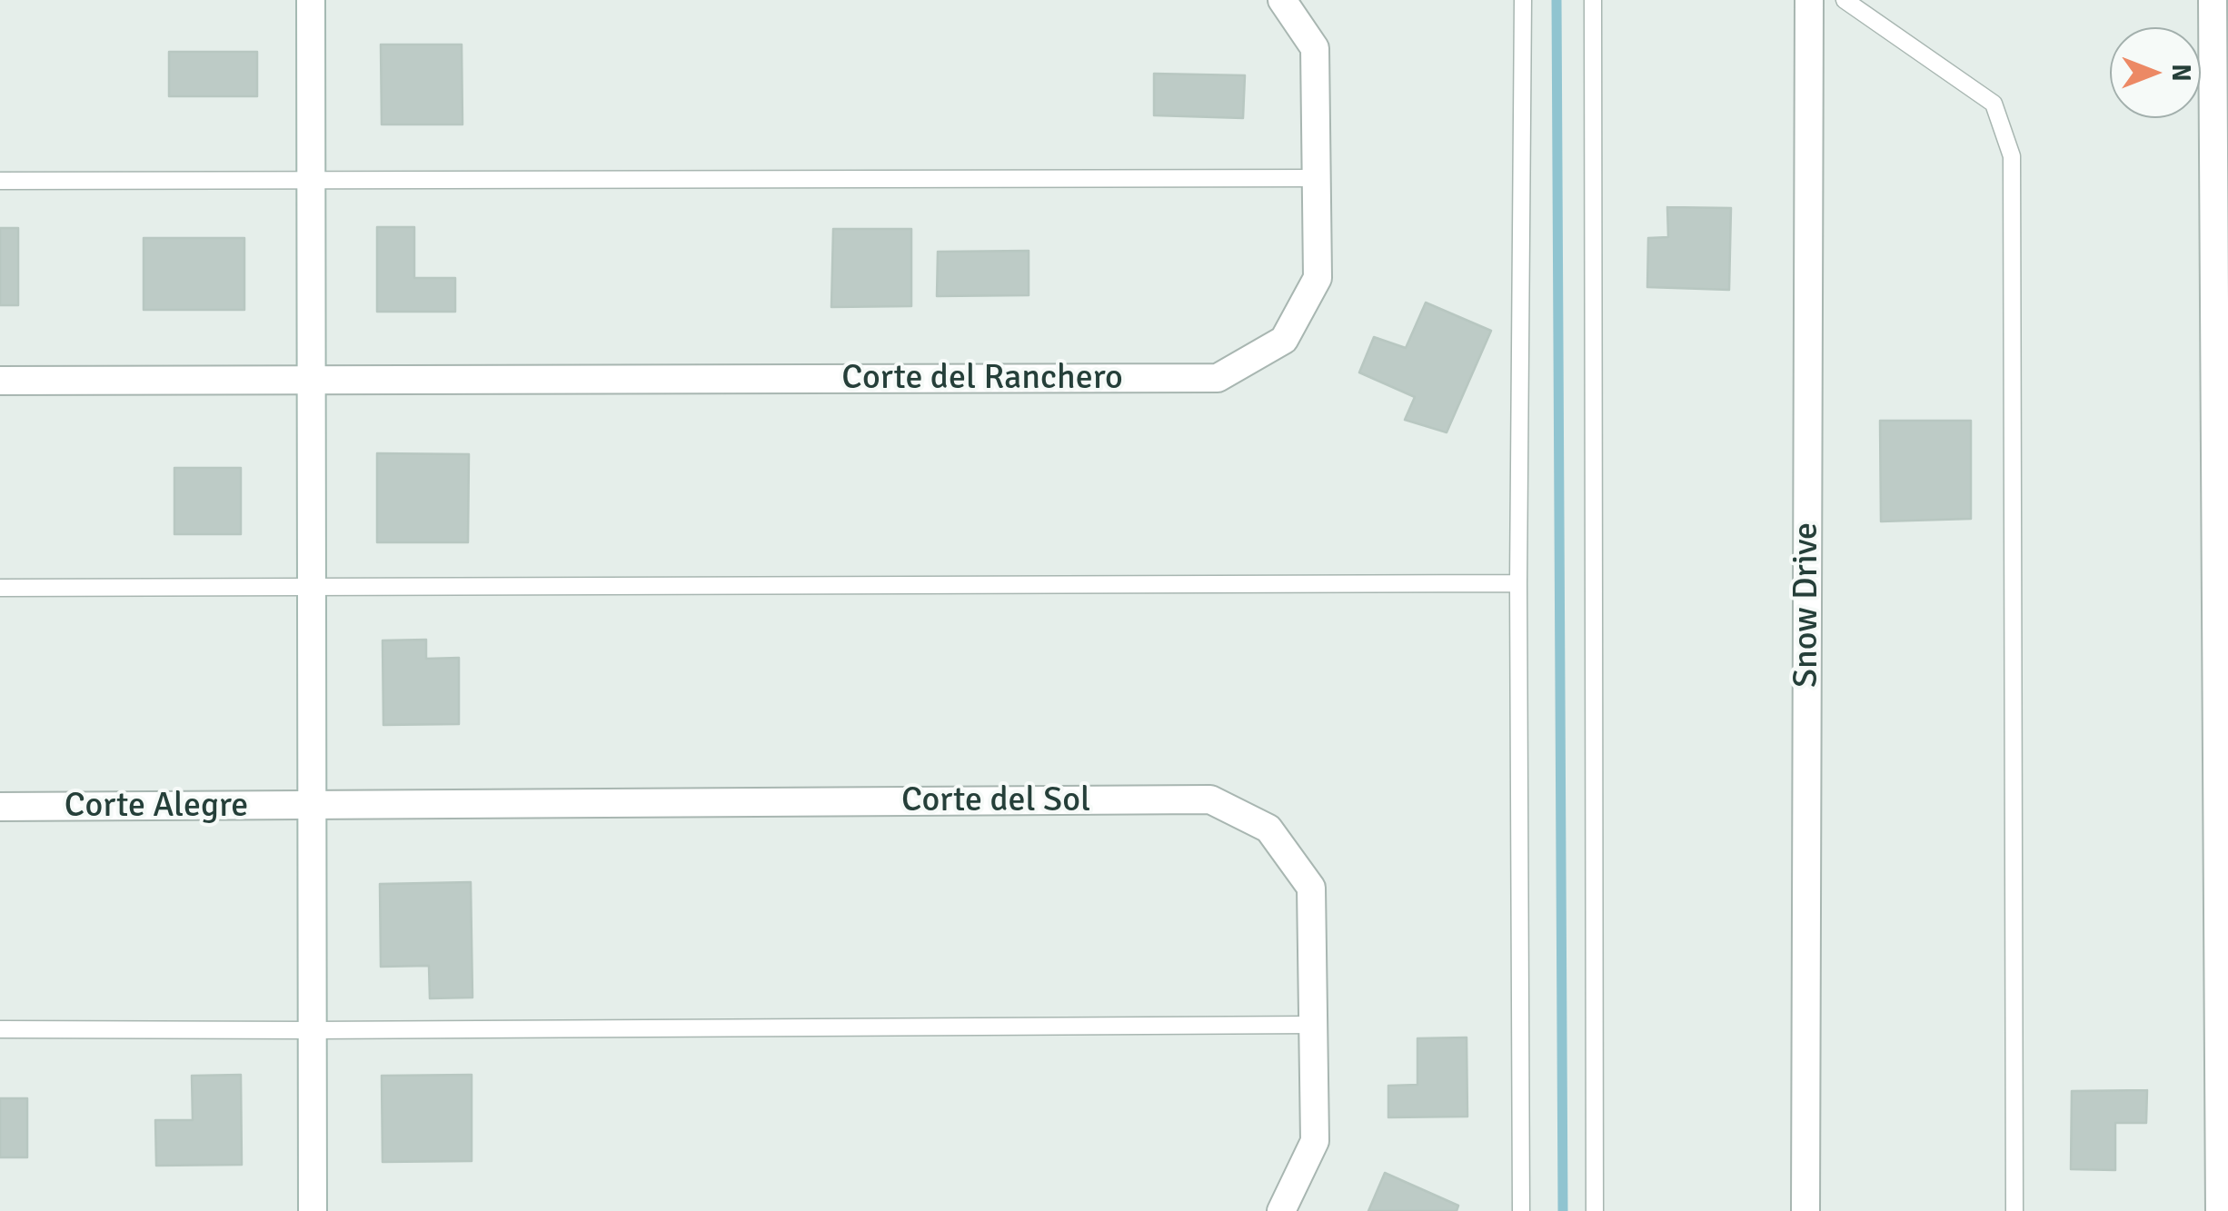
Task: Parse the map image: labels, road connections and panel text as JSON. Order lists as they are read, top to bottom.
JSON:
{
  "streets": {
    "street": [
      "Corte del Ranchero",
      "Snow Drive",
      "Corte del Sol",
      "Corte Alegre"
    ]
  },
  "crossings": [
    ["Corte del Sol", "Corte Alegre"]
  ],
  "north": "right"
}
